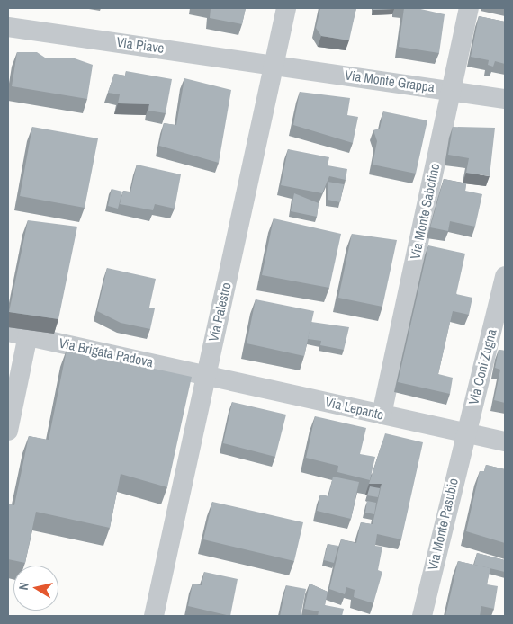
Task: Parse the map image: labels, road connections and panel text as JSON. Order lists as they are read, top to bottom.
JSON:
{
  "streets": {
    "street": [
      "Via Piave",
      "Via Monte Grappa",
      "Via Monte Sabotino",
      "Via Palestro",
      "Via Brigata Padova",
      "Via Coni Zugna",
      "Via Lepanto",
      "Via Monte Pasubio"
    ]
  },
  "crossings": [
    ["Via Piave", "Via Monte Grappa"],
    ["Via Piave", "Via Palestro"],
    ["Via Monte Grappa", "Via Monte Sabotino"],
    ["Via Monte Grappa", "Via Palestro"],
    ["Via Monte Sabotino", "Via Lepanto"],
    ["Via Palestro", "Via Brigata Padova"],
    ["Via Palestro", "Via Lepanto"],
    ["Via Brigata Padova", "Via Lepanto"],
    ["Via Coni Zugna", "Via Lepanto"],
    ["Via Coni Zugna", "Via Monte Pasubio"],
    ["Via Lepanto", "Via Monte Pasubio"]
  ],
  "north": "left"
}
